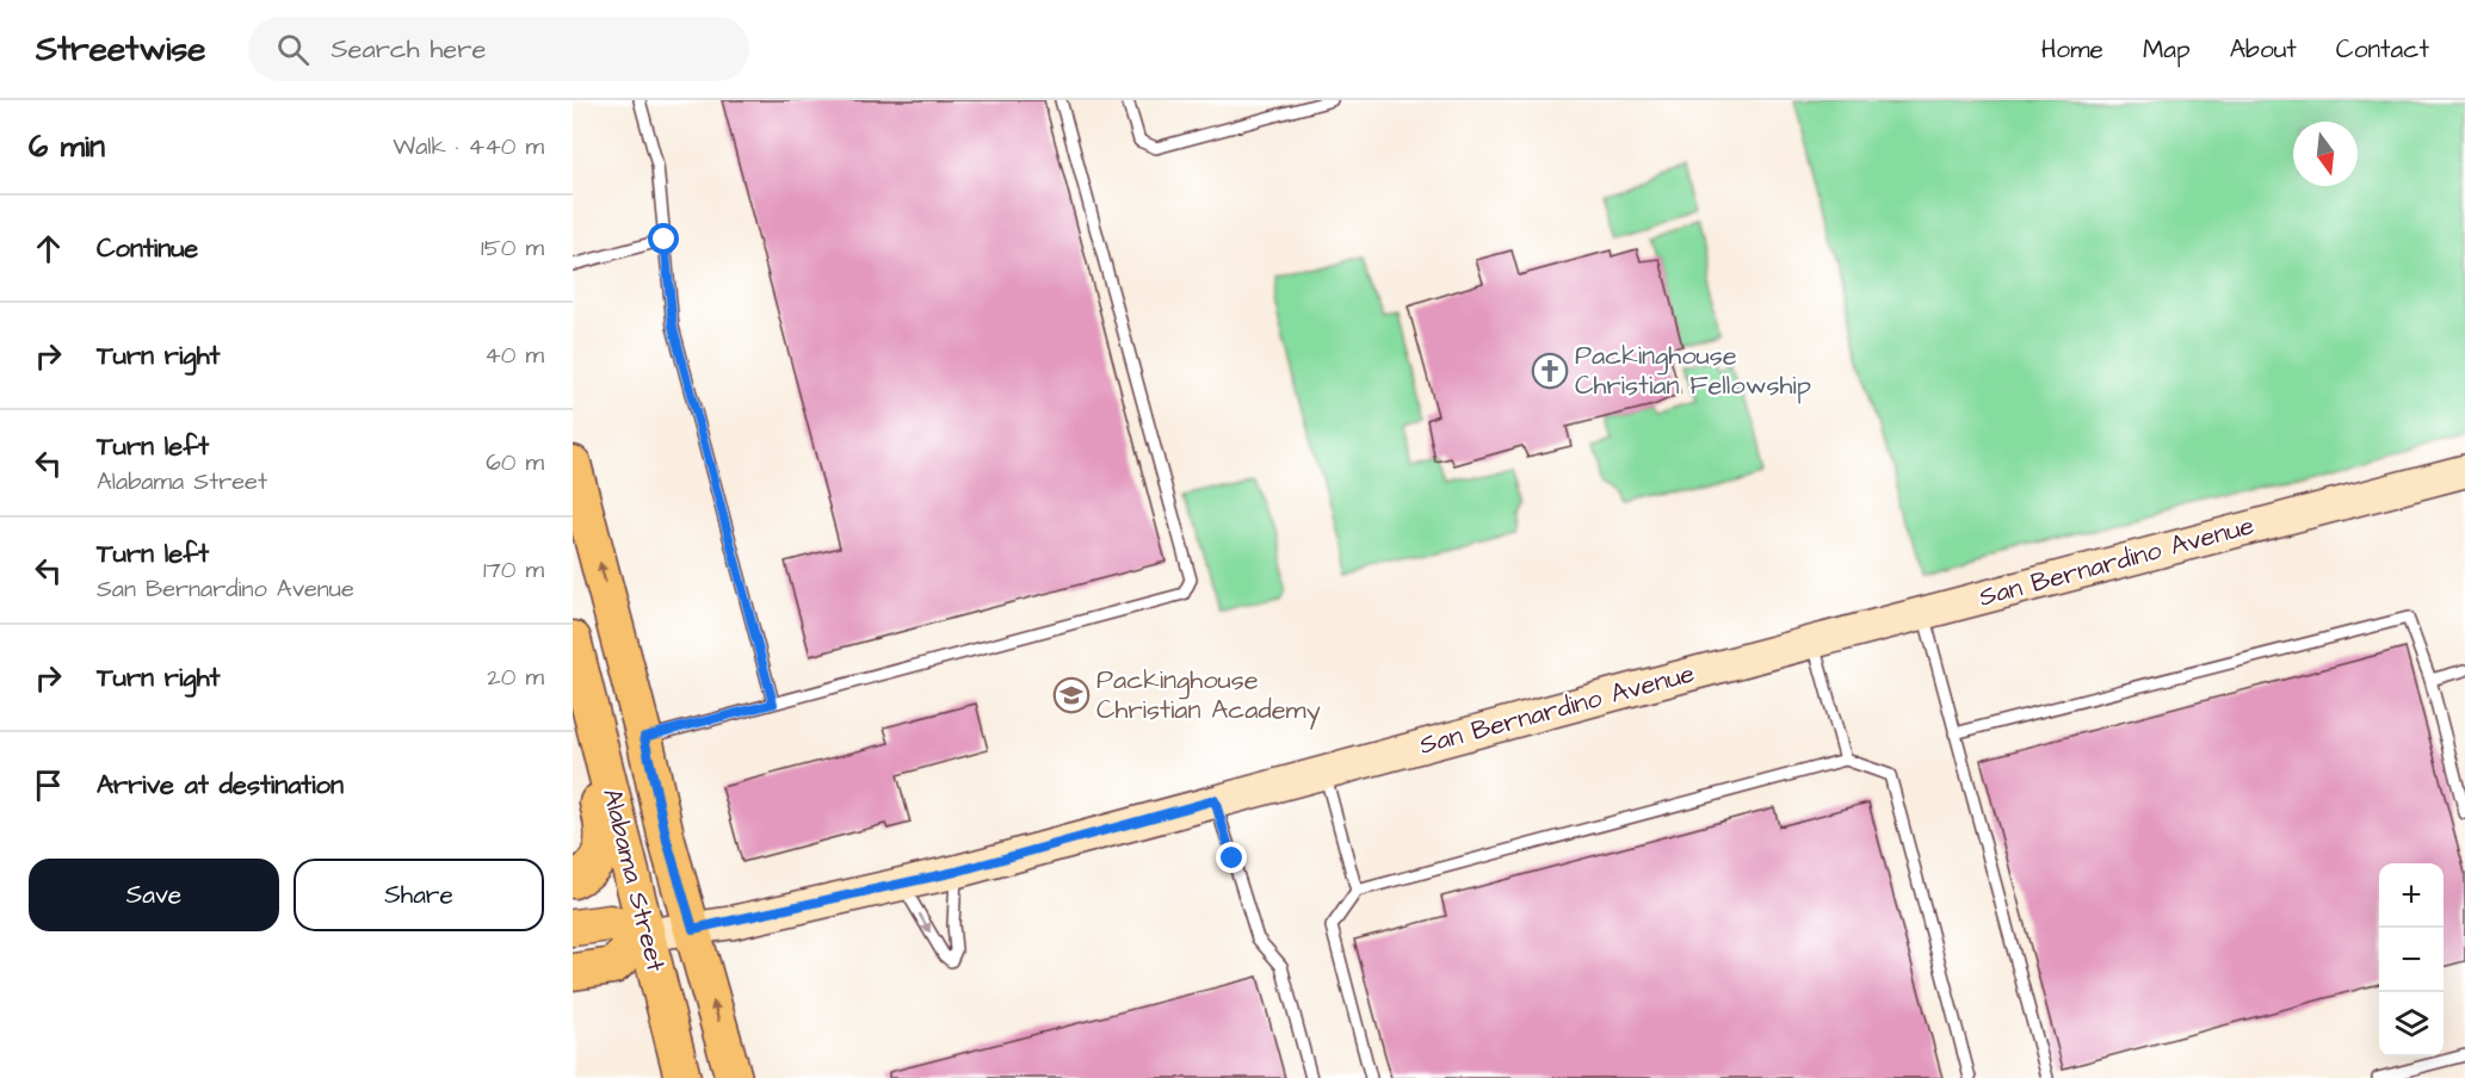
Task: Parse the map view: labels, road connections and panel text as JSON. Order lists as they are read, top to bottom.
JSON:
{
  "streets": {
    "main road": ["San Bernardino Avenue", "Alabama Street"]
  },
  "crossings": [
    ["San Bernardino Avenue", "Alabama Street"]
  ],
  "places": {
    "church": ["Packinghouse Christian Fellowship"],
    "school or university": ["Packinghouse Christian Academy"]
  },
  "north": "bottom",
  "page": {
    "header": "Streetwise",
    "search": "Search here",
    "nav": [
      "Home",
      "Map",
      "About",
      "Contact"
    ],
    "heading": ["6 min", "Walk · 440 m"],
    "list": [
      ["Continue", "150 m"],
      ["Turn right", "40 m"],
      ["Turn left", "Alabama Street", "60 m"],
      ["Turn left", "San Bernardino Avenue", "170 m"],
      ["Turn right", "20 m"],
      "Arrive at destination"
    ],
    "buttons": ["Save", "Share"],
    "map_buttons": ["+", "−"]
  }
}
